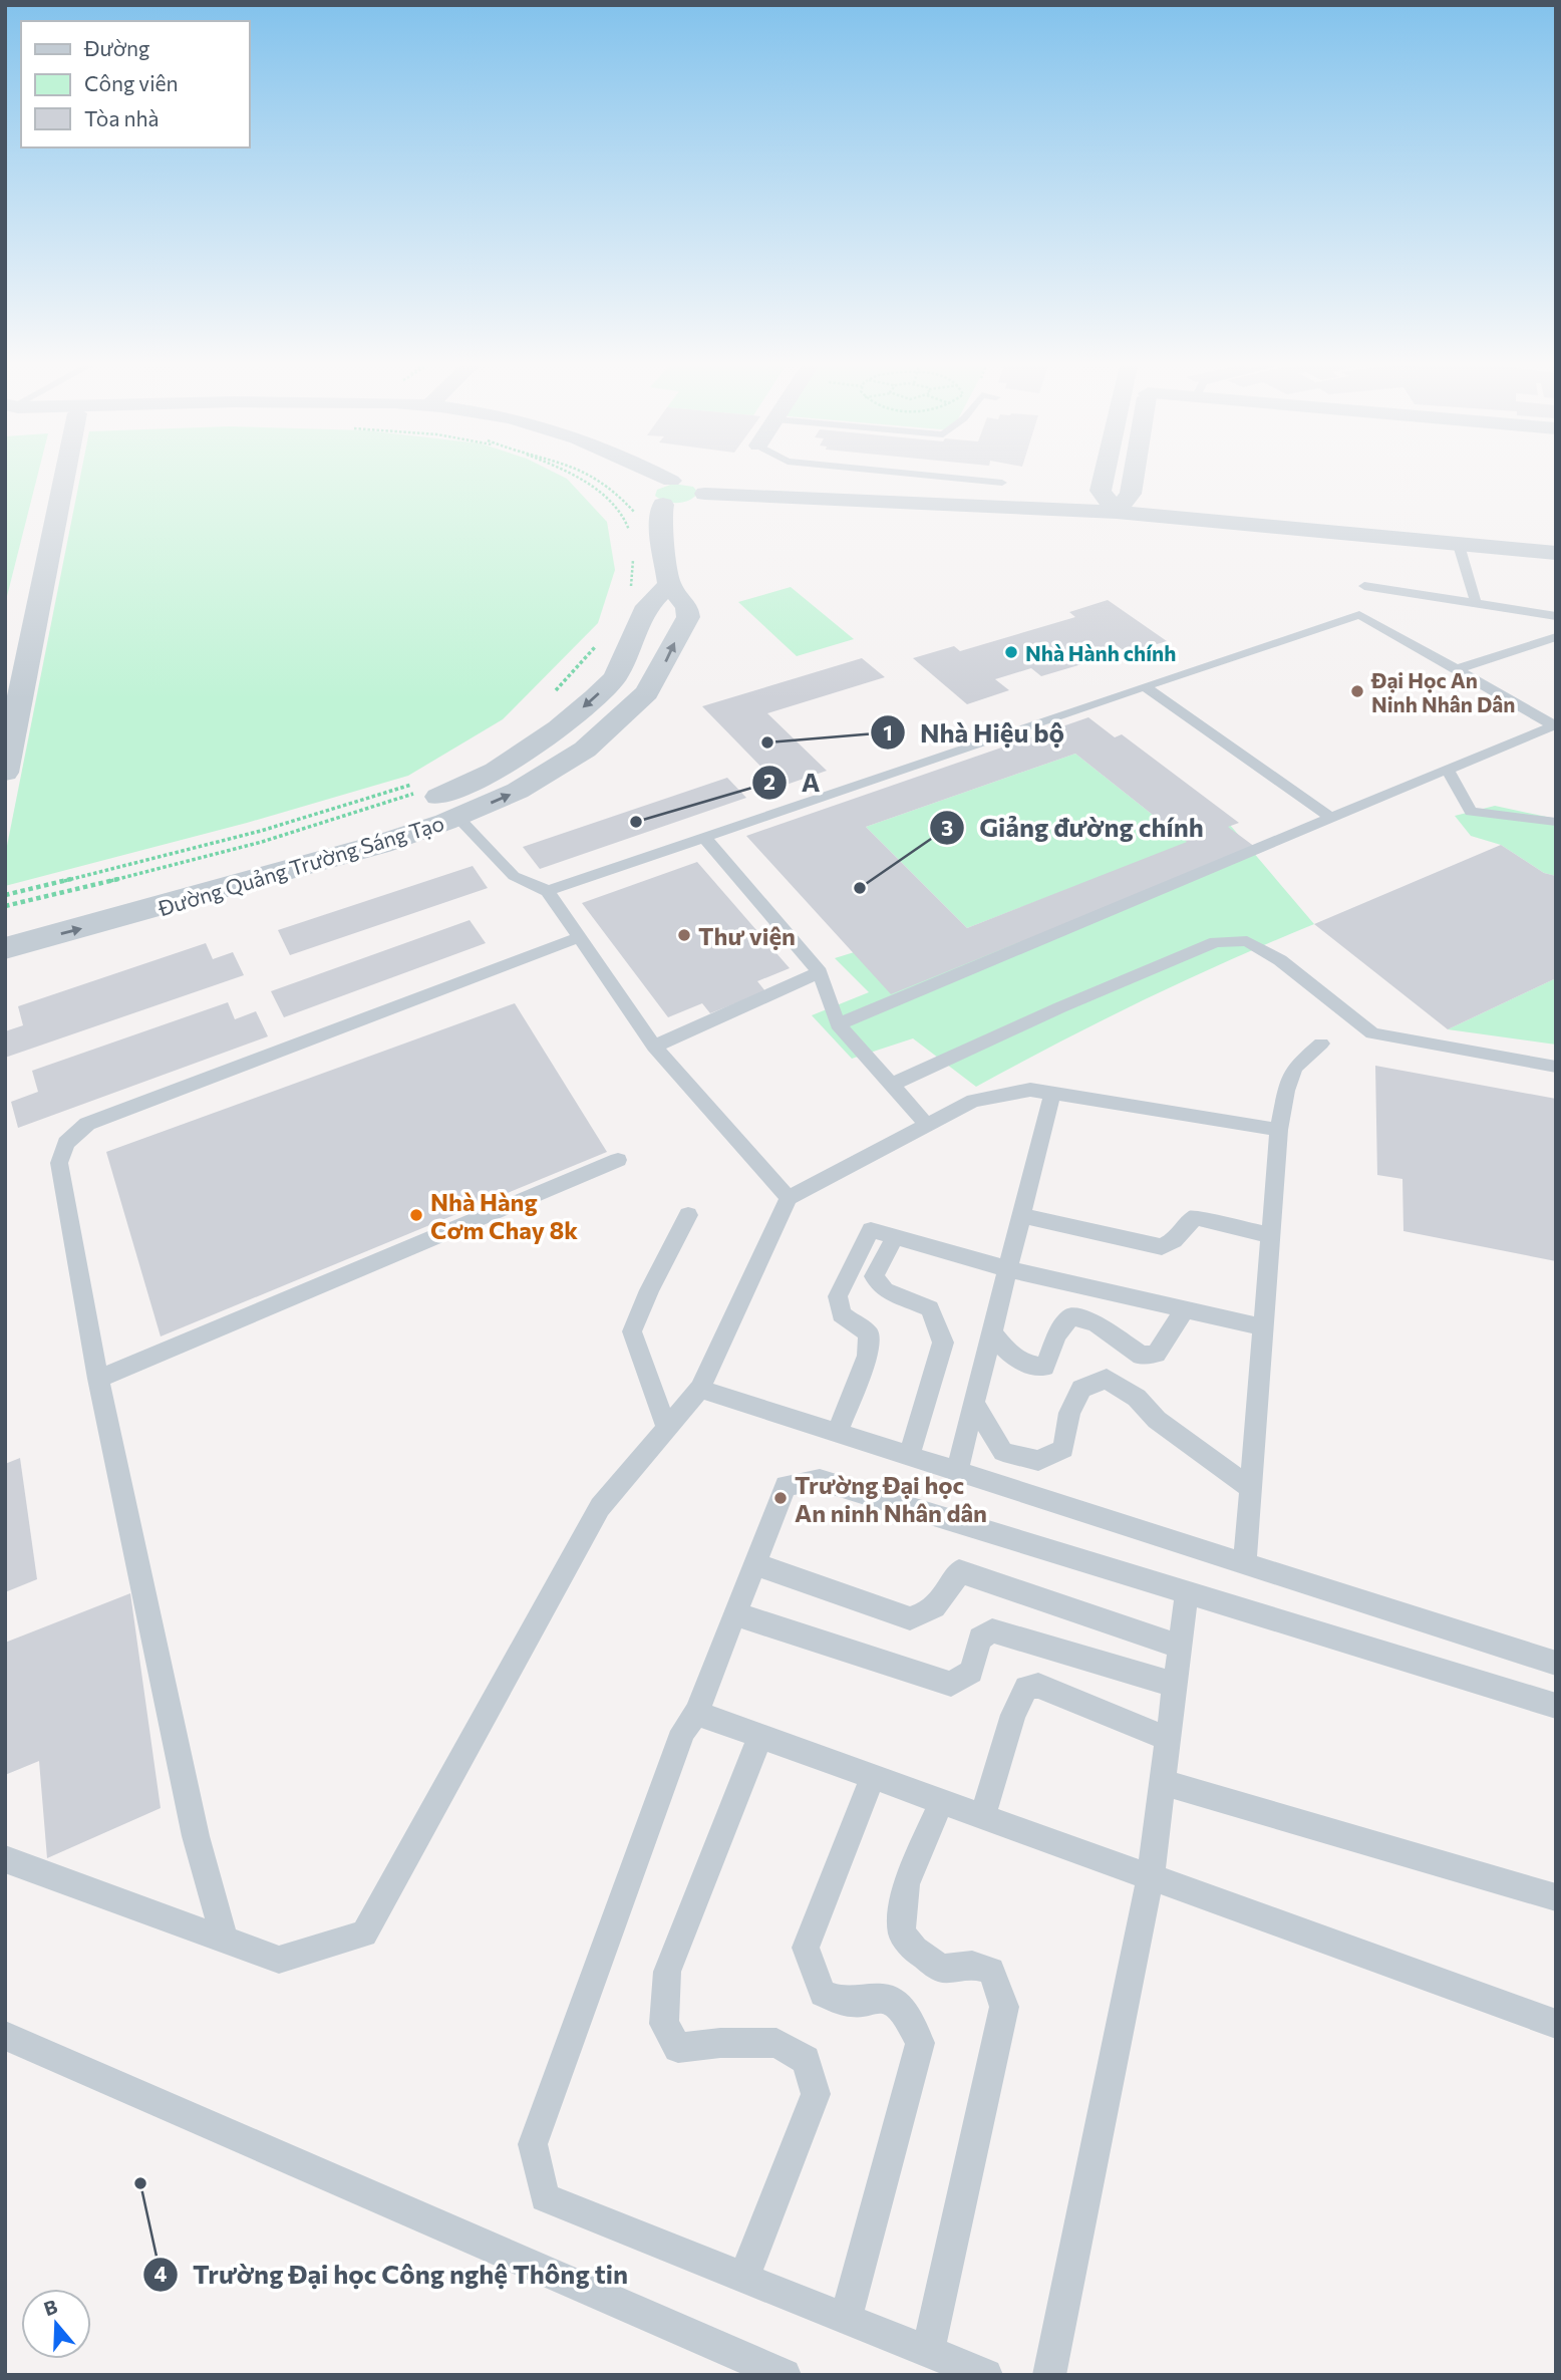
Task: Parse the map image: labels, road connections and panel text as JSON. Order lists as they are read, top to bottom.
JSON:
{
  "streets": {
    "street": ["Đường Quảng Trường Sáng Tạo"]
  },
  "places": [
    "Nhà Hành chính",
    "Đại Học An Ninh Nhân Dân",
    "Nhà Hiệu bộ",
    "A",
    "Giảng đường chính",
    "Thư viện",
    "Nhà Hàng Cơm Chay 8k",
    "Trường Đại học An ninh Nhân dân",
    "Trường Đại học Công nghệ Thông tin"
  ],
  "legend": ["Đường", "Công viên", "Tòa nhà"],
  "north": "top"
}
